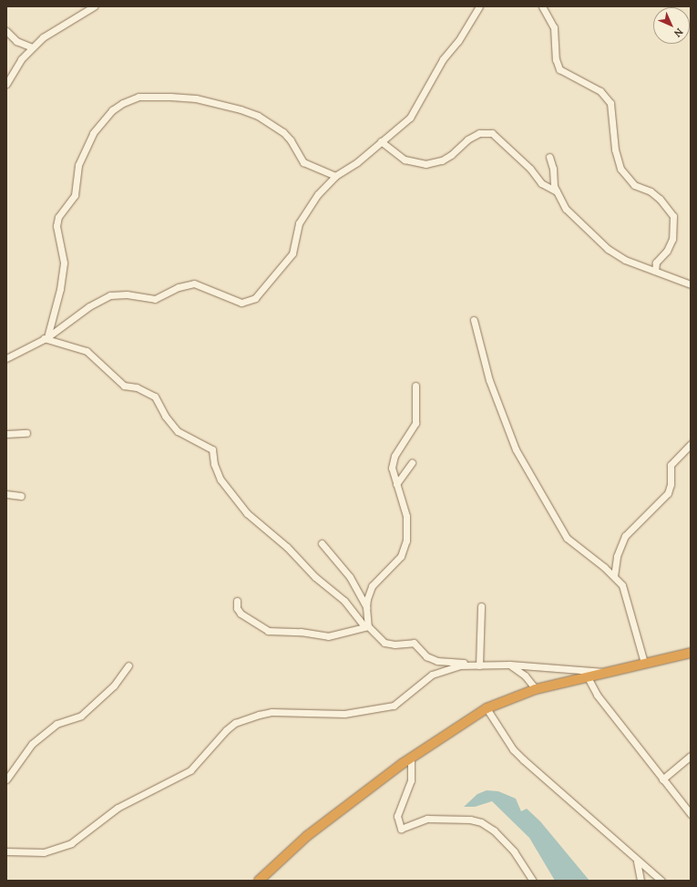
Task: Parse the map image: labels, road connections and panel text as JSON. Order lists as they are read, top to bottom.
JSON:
{
  "north": "bottom right"
}
